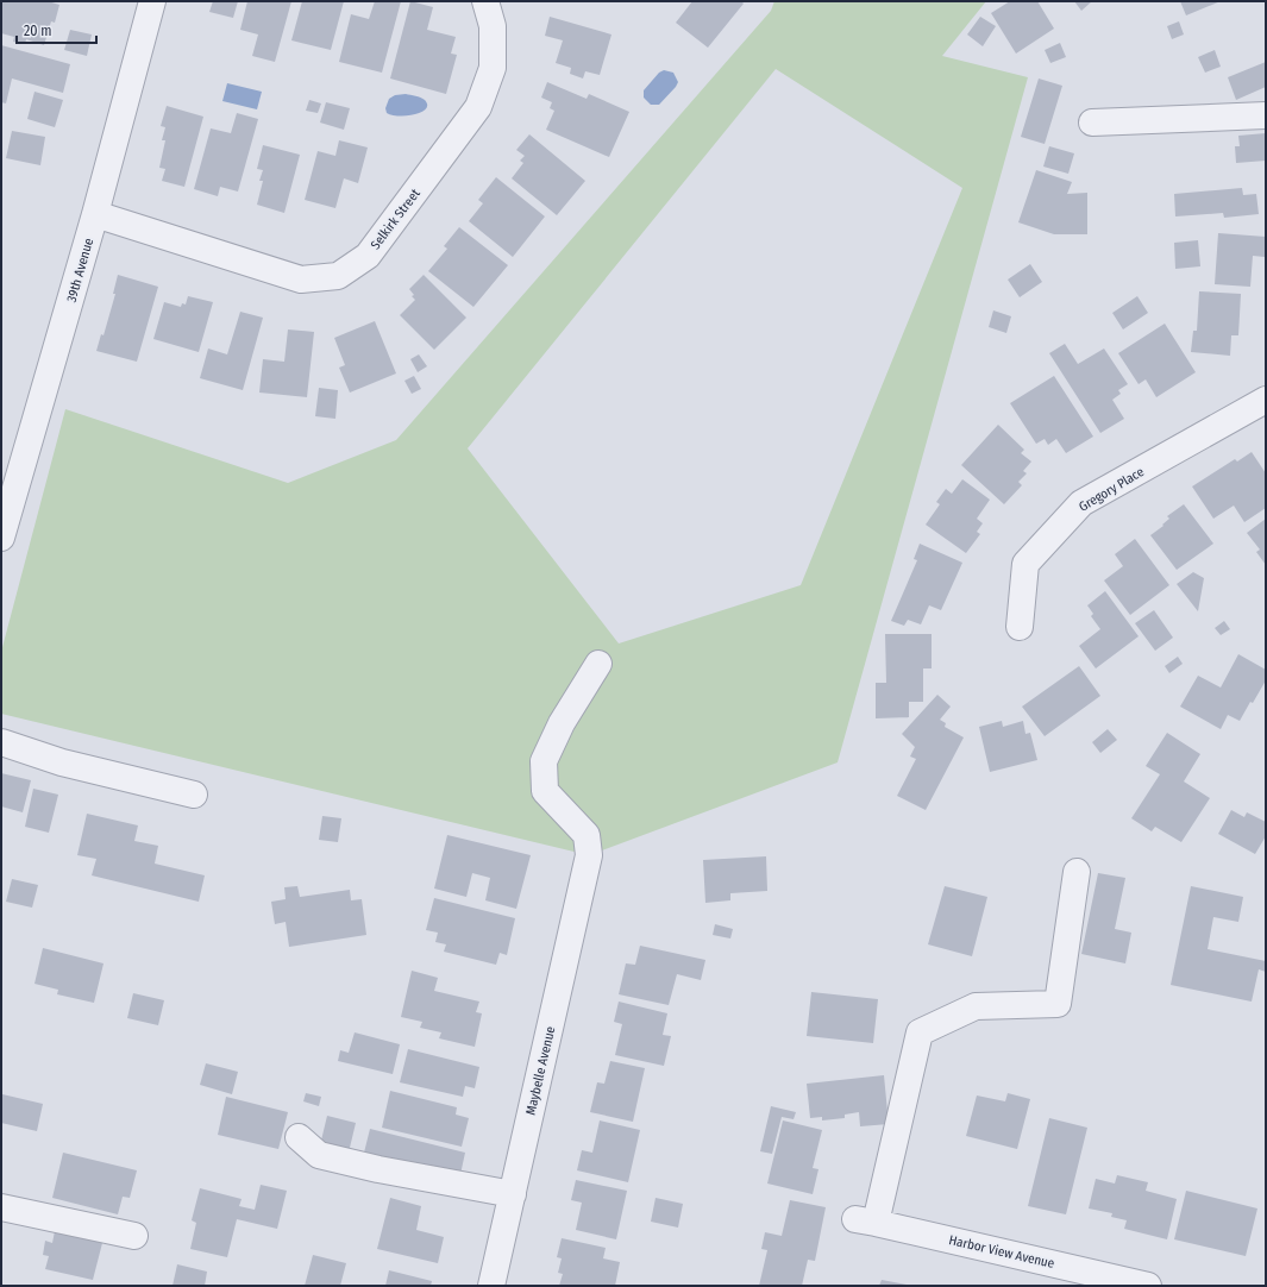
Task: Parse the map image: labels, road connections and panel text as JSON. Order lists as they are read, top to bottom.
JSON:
{
  "streets": {
    "street": [
      "Selkirk Street",
      "39th Avenue",
      "Gregory Place",
      "Maybelle Avenue",
      "Harbor View Avenue"
    ]
  },
  "crossings": [
    ["Selkirk Street", "39th Avenue"]
  ],
  "scale_bar": "20 m"
}
